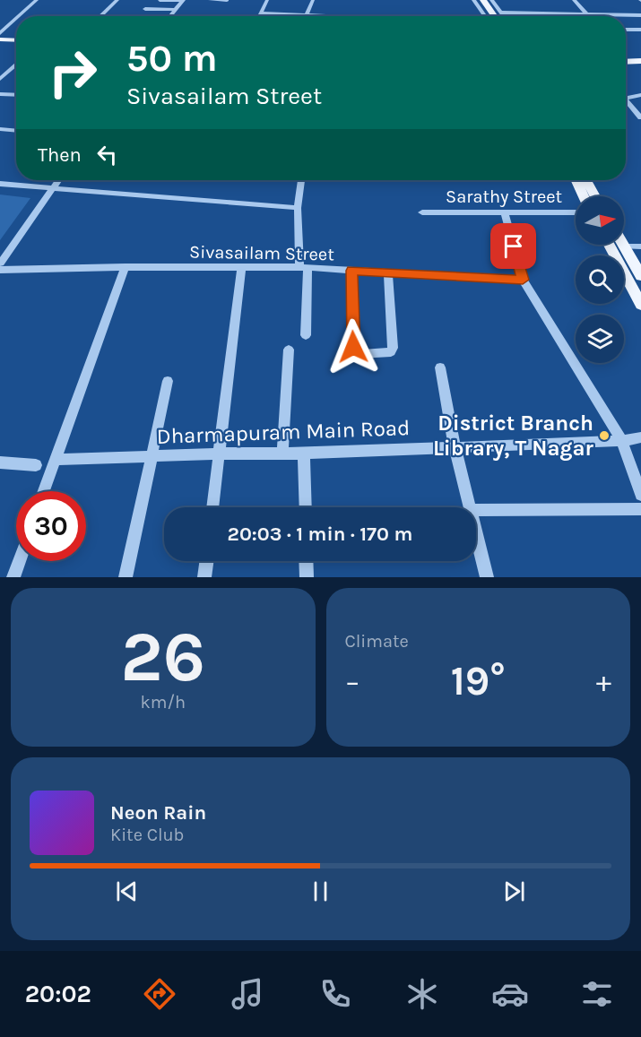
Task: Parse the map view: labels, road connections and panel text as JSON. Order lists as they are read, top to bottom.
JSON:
{
  "streets": {
    "street": ["Sarathy Street", "Sivasailam Street", "Dharmapuram Main Road"]
  },
  "places": ["District Branch Library, T Nagar"],
  "north": "right",
  "page": {
    "turn": ["50 m", "Sivasailam Street"],
    "then": "Then",
    "limit": "30",
    "trip": "20:03 · 1 min · 170 m",
    "tile": [
      ["26", "km/h"],
      "Climate"
    ],
    "heat": ["−", "19°", "+"],
    "song": ["Neon Rain", "Kite Club"],
    "tabs": "20:02"
  }
}
